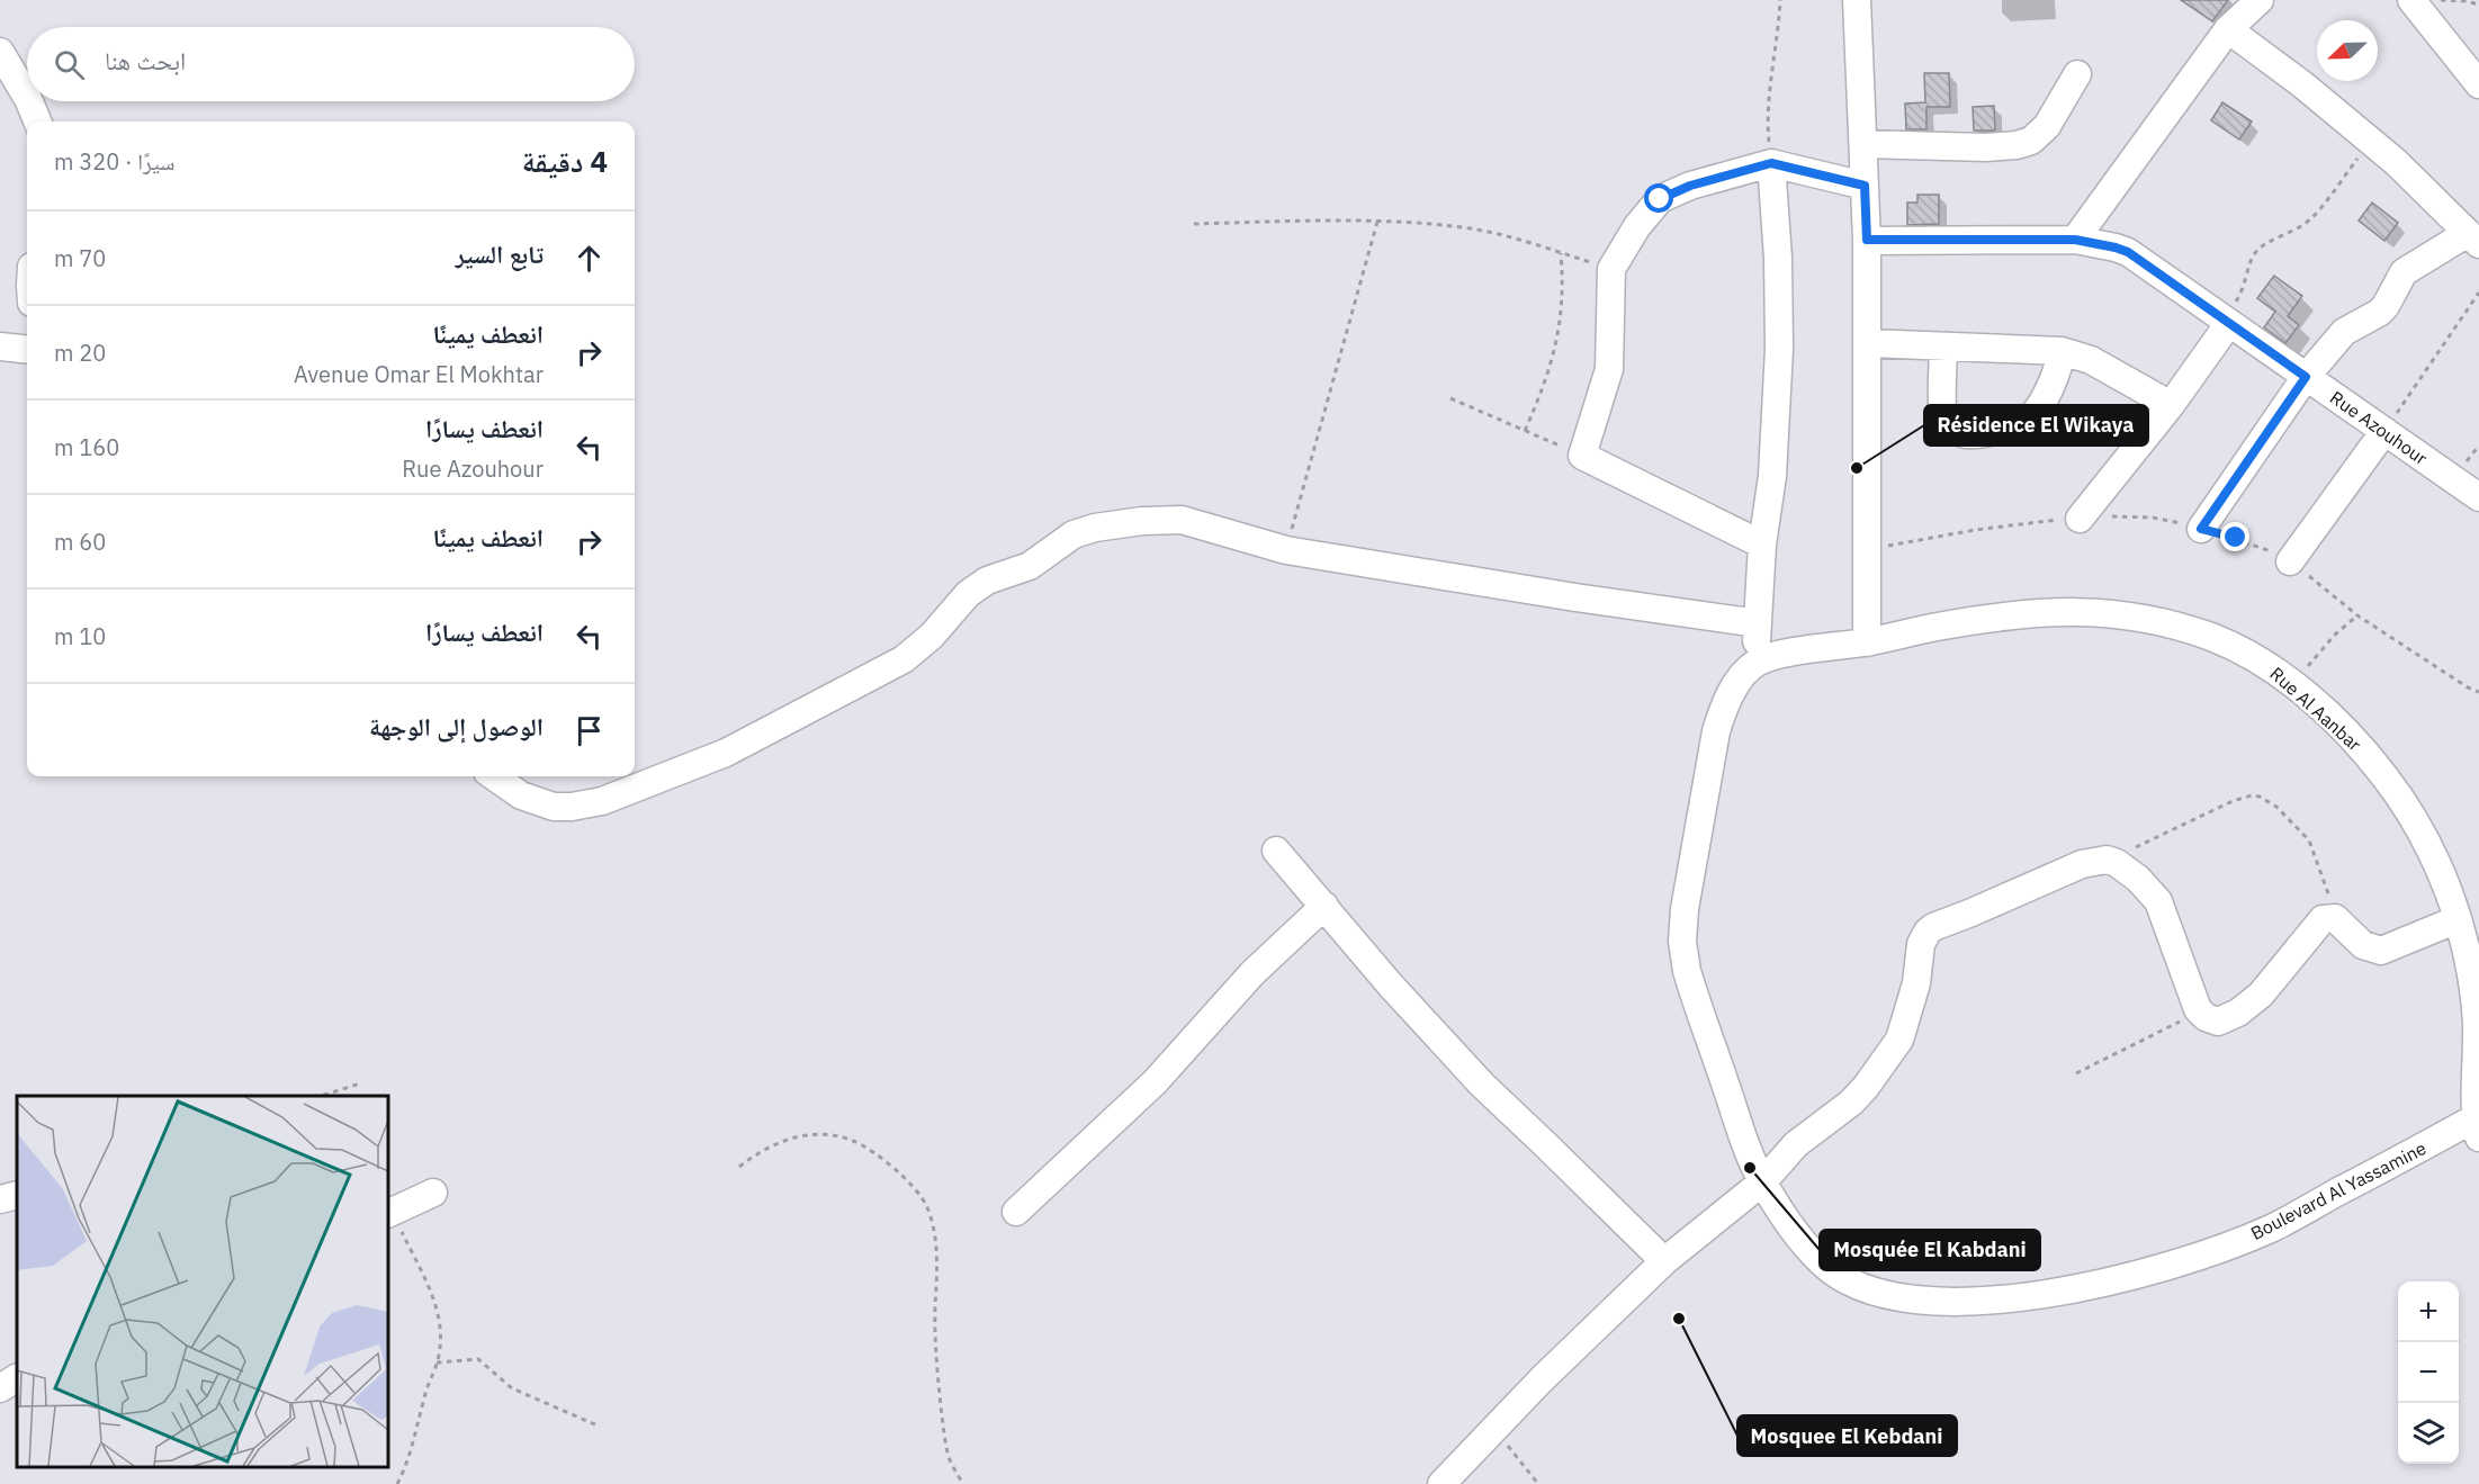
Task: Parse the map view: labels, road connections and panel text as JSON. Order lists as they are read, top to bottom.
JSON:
{
  "streets": {
    "street": ["Rue Azouhour", "Rue Al Aanbar", "Boulevard Al Yassamine"]
  },
  "crossings": [
    ["Rue Al Aanbar", "Boulevard Al Yassamine"]
  ],
  "places": ["Résidence El Wikaya", "Mosquée El Kabdani", "Mosquee El Kebdani"],
  "north": "bottom left",
  "page": {
    "search": "ابحث هنا",
    "heading": ["4 دقيقة", "سيرًا · 320 m"],
    "list": [
      ["تابع السير", "70 m"],
      ["انعطف يمينًا", "Avenue Omar El Mokhtar", "20 m"],
      ["انعطف يسارًا", "Rue Azouhour", "160 m"],
      ["انعطف يمينًا", "60 m"],
      ["انعطف يسارًا", "10 m"],
      "الوصول إلى الوجهة"
    ],
    "map_buttons": ["+", "−"]
  }
}
